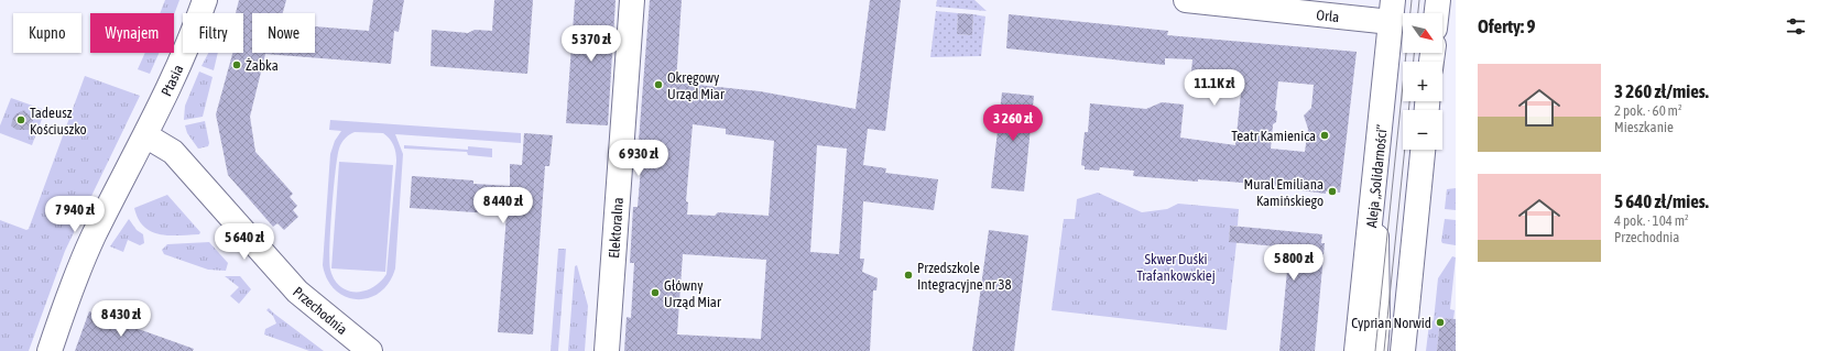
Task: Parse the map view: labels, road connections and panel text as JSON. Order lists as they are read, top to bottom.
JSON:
{
  "streets": {
    "street": [
      "Orla",
      "Ptasia",
      "Aleja „Solidarności”",
      "Elektoralna",
      "Przechodnia"
    ]
  },
  "crossings": [
    ["Orla", "Aleja „Solidarności”"],
    ["Ptasia", "Przechodnia"]
  ],
  "parks": ["Skwer Duśki Trafankowskiej"],
  "places": [
    "Żabka",
    "Okręgowy Urząd Miar",
    "Tadeusz Kościuszko",
    "Teatr Kamienica",
    "Mural Emiliana Kamińskiego",
    "Przedszkole Integracyjne nr 38",
    "Główny Urząd Miar",
    "Cyprian Norwid"
  ],
  "north": "bottom right",
  "page": {
    "heading": "Oferty: 9",
    "map_buttons": ["+", "−"],
    "chip": [
      "Kupno",
      "Wynajem",
      "Filtry",
      "Nowe"
    ],
    "price": [
      "5 370 zł",
      "11.1K zł",
      "3 260 zł",
      "6 930 zł",
      "8 440 zł",
      "7 940 zł",
      "5 640 zł",
      "5 800 zł",
      "8 430 zł"
    ],
    "list": [
      {
        "name": "3 260 zł/mies.",
        "note": "2 pok. · 60 m² · Mieszkanie"
      },
      {
        "name": "5 640 zł/mies.",
        "note": "4 pok. · 104 m² · Przechodnia"
      }
    ]
  }
}
